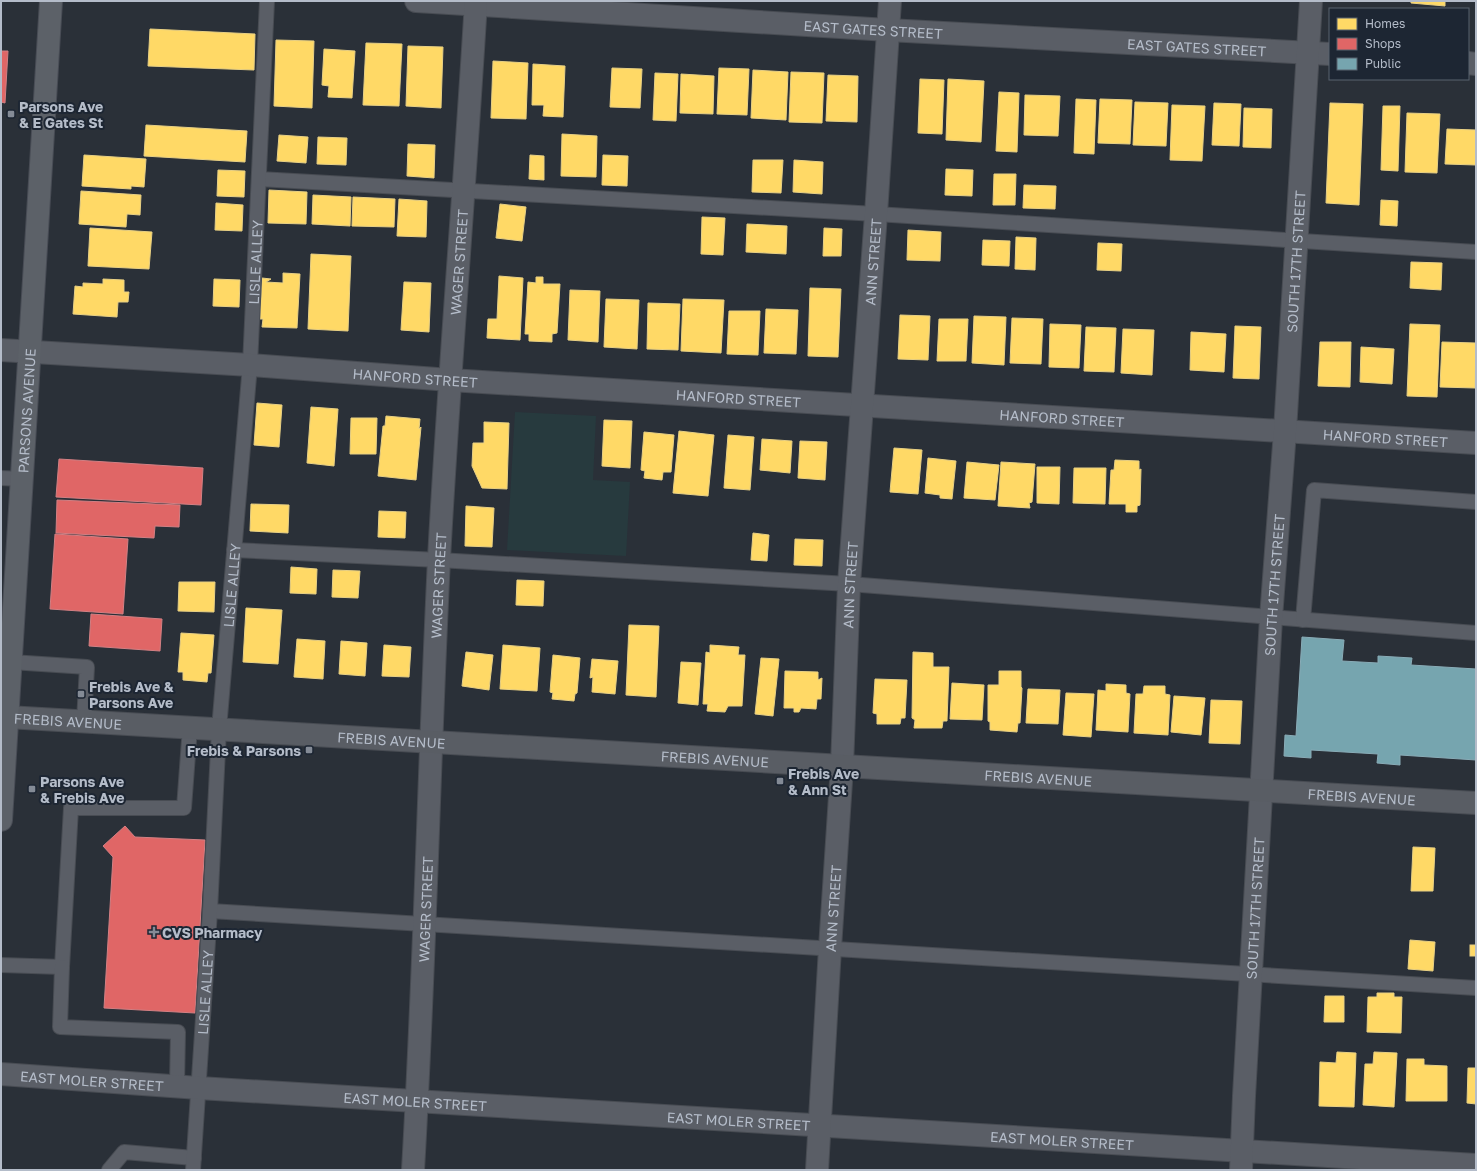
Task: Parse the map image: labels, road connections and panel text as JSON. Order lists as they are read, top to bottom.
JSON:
{
  "streets": {
    "main road": ["PARSONS AVENUE", "FREBIS AVENUE"],
    "street": [
      "EAST GATES STREET",
      "WAGER STREET",
      "ANN STREET",
      "SOUTH 17TH STREET",
      "HANFORD STREET",
      "EAST MOLER STREET"
    ],
    "lane": ["LISLE ALLEY"]
  },
  "crossings": [
    ["EAST GATES STREET", "WAGER STREET"],
    ["EAST GATES STREET", "ANN STREET"],
    ["EAST GATES STREET", "SOUTH 17TH STREET"],
    ["LISLE ALLEY", "HANFORD STREET"],
    ["LISLE ALLEY", "FREBIS AVENUE"],
    ["LISLE ALLEY", "EAST MOLER STREET"],
    ["WAGER STREET", "HANFORD STREET"],
    ["WAGER STREET", "FREBIS AVENUE"],
    ["WAGER STREET", "EAST MOLER STREET"],
    ["ANN STREET", "HANFORD STREET"],
    ["ANN STREET", "FREBIS AVENUE"],
    ["ANN STREET", "EAST MOLER STREET"],
    ["SOUTH 17TH STREET", "HANFORD STREET"],
    ["SOUTH 17TH STREET", "FREBIS AVENUE"],
    ["SOUTH 17TH STREET", "EAST MOLER STREET"],
    ["HANFORD STREET", "PARSONS AVENUE"],
    ["PARSONS AVENUE", "FREBIS AVENUE"]
  ],
  "places": {
    "transit": [
      "Parsons Ave & E Gates St",
      "Frebis Ave & Parsons Ave",
      "Frebis & Parsons",
      "Frebis Ave & Ann St",
      "Parsons Ave & Frebis Ave"
    ],
    "health": ["CVS Pharmacy"]
  },
  "legend": ["Homes", "Shops", "Public"]
}
